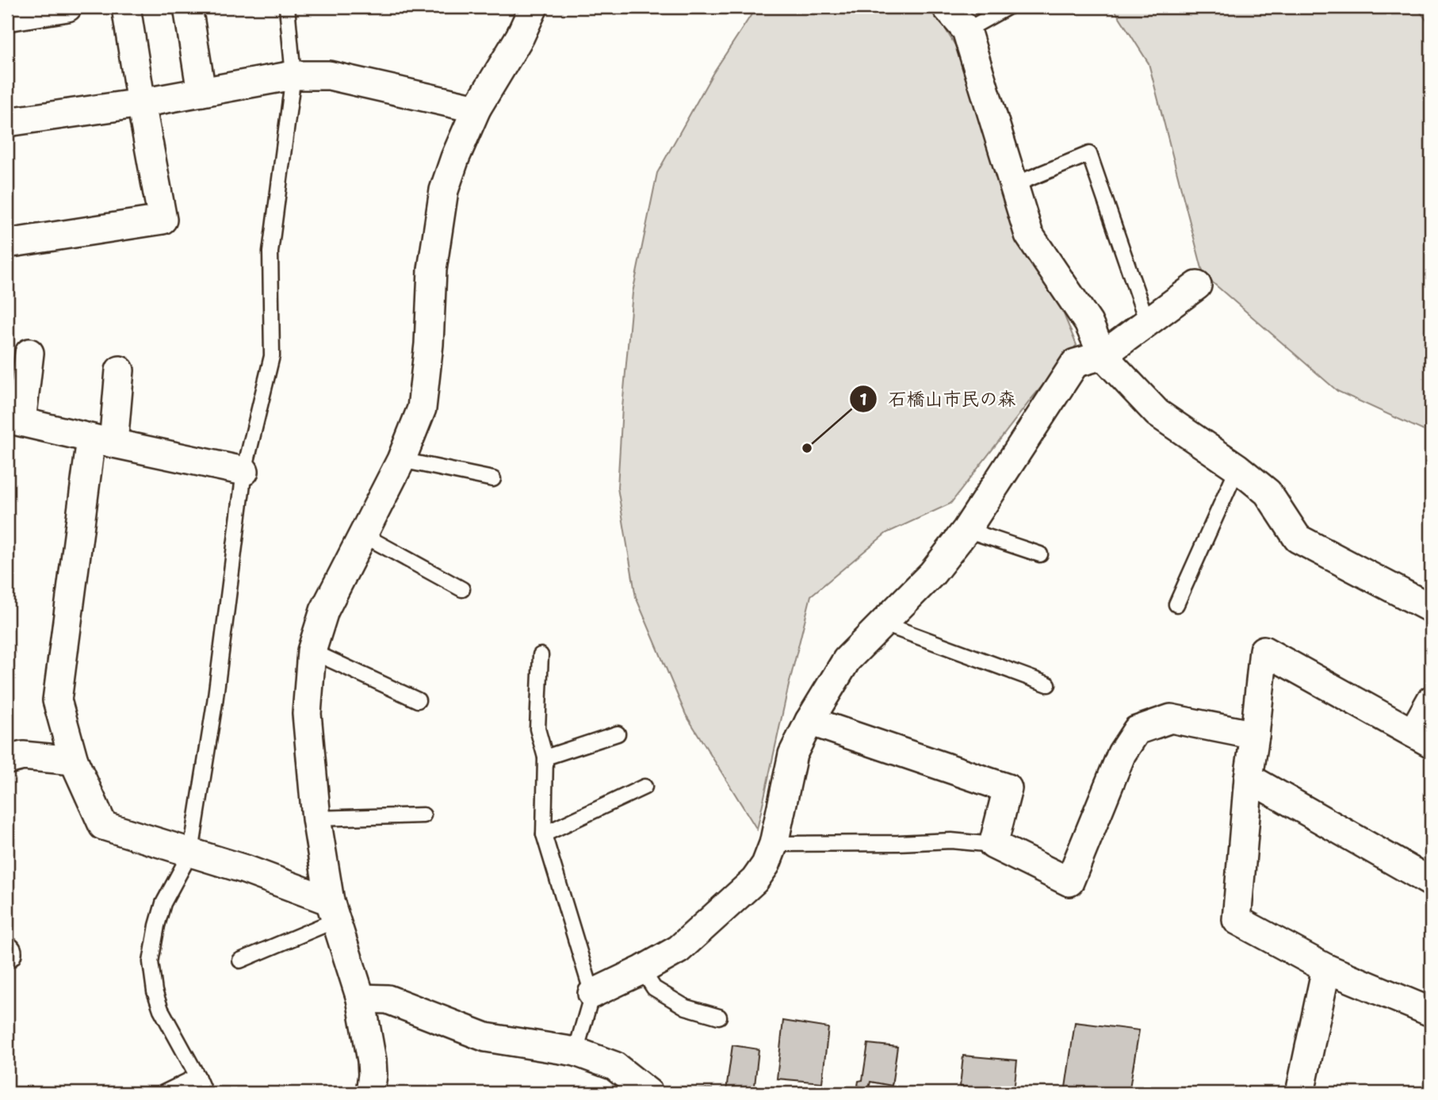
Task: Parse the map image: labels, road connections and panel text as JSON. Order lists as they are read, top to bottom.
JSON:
{
  "places": ["石橋山市民の森"]
}
